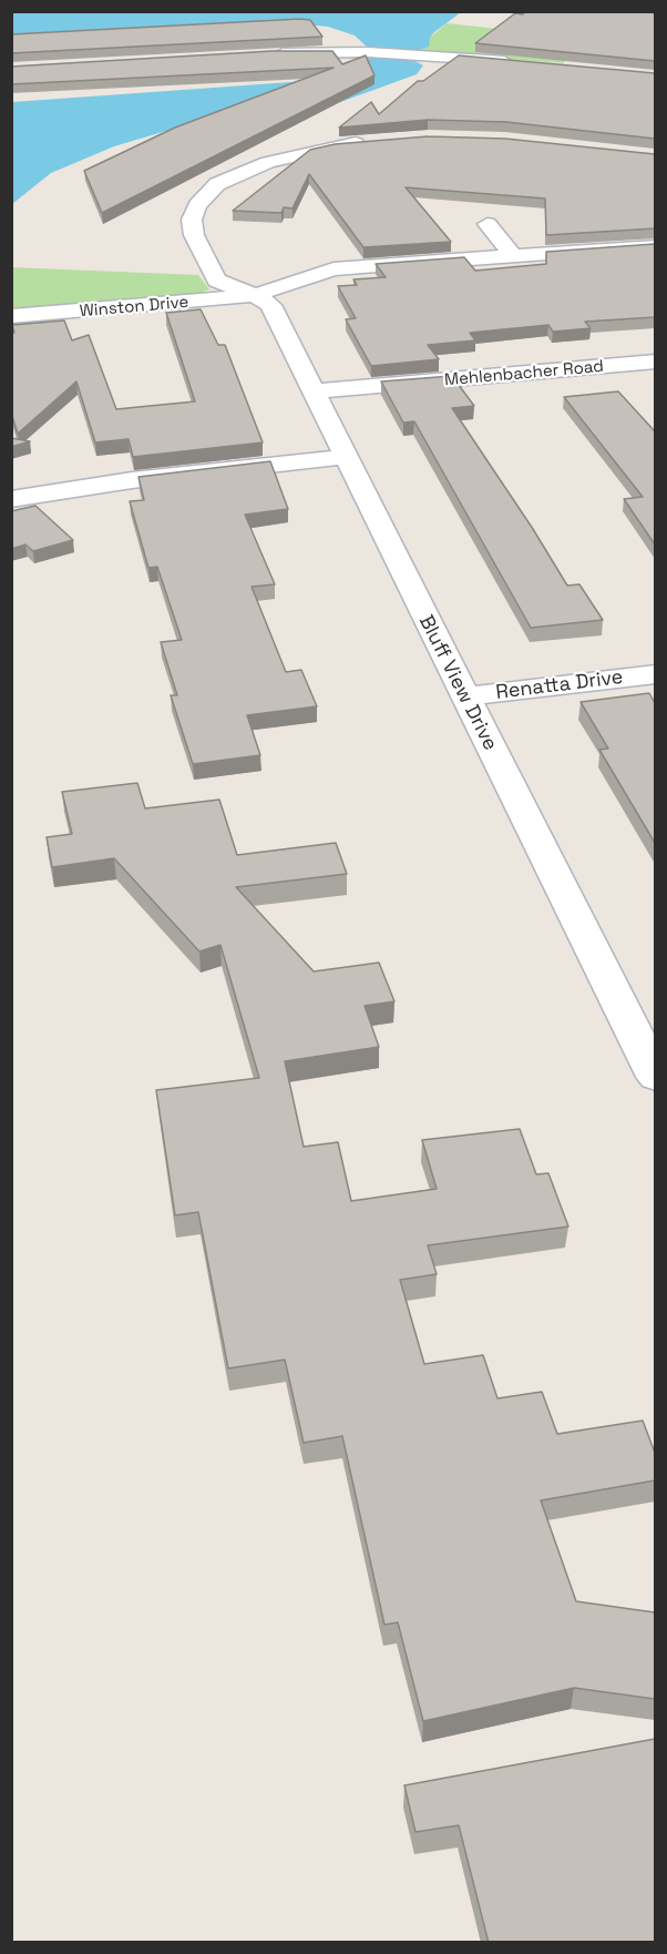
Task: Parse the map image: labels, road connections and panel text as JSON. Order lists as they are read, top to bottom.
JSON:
{
  "streets": {
    "street": [
      "Winston Drive",
      "Mehlenbacher Road",
      "Bluff View Drive",
      "Renatta Drive"
    ]
  },
  "crossings": [
    ["Winston Drive", "Bluff View Drive"],
    ["Mehlenbacher Road", "Bluff View Drive"],
    ["Bluff View Drive", "Renatta Drive"]
  ]
}
